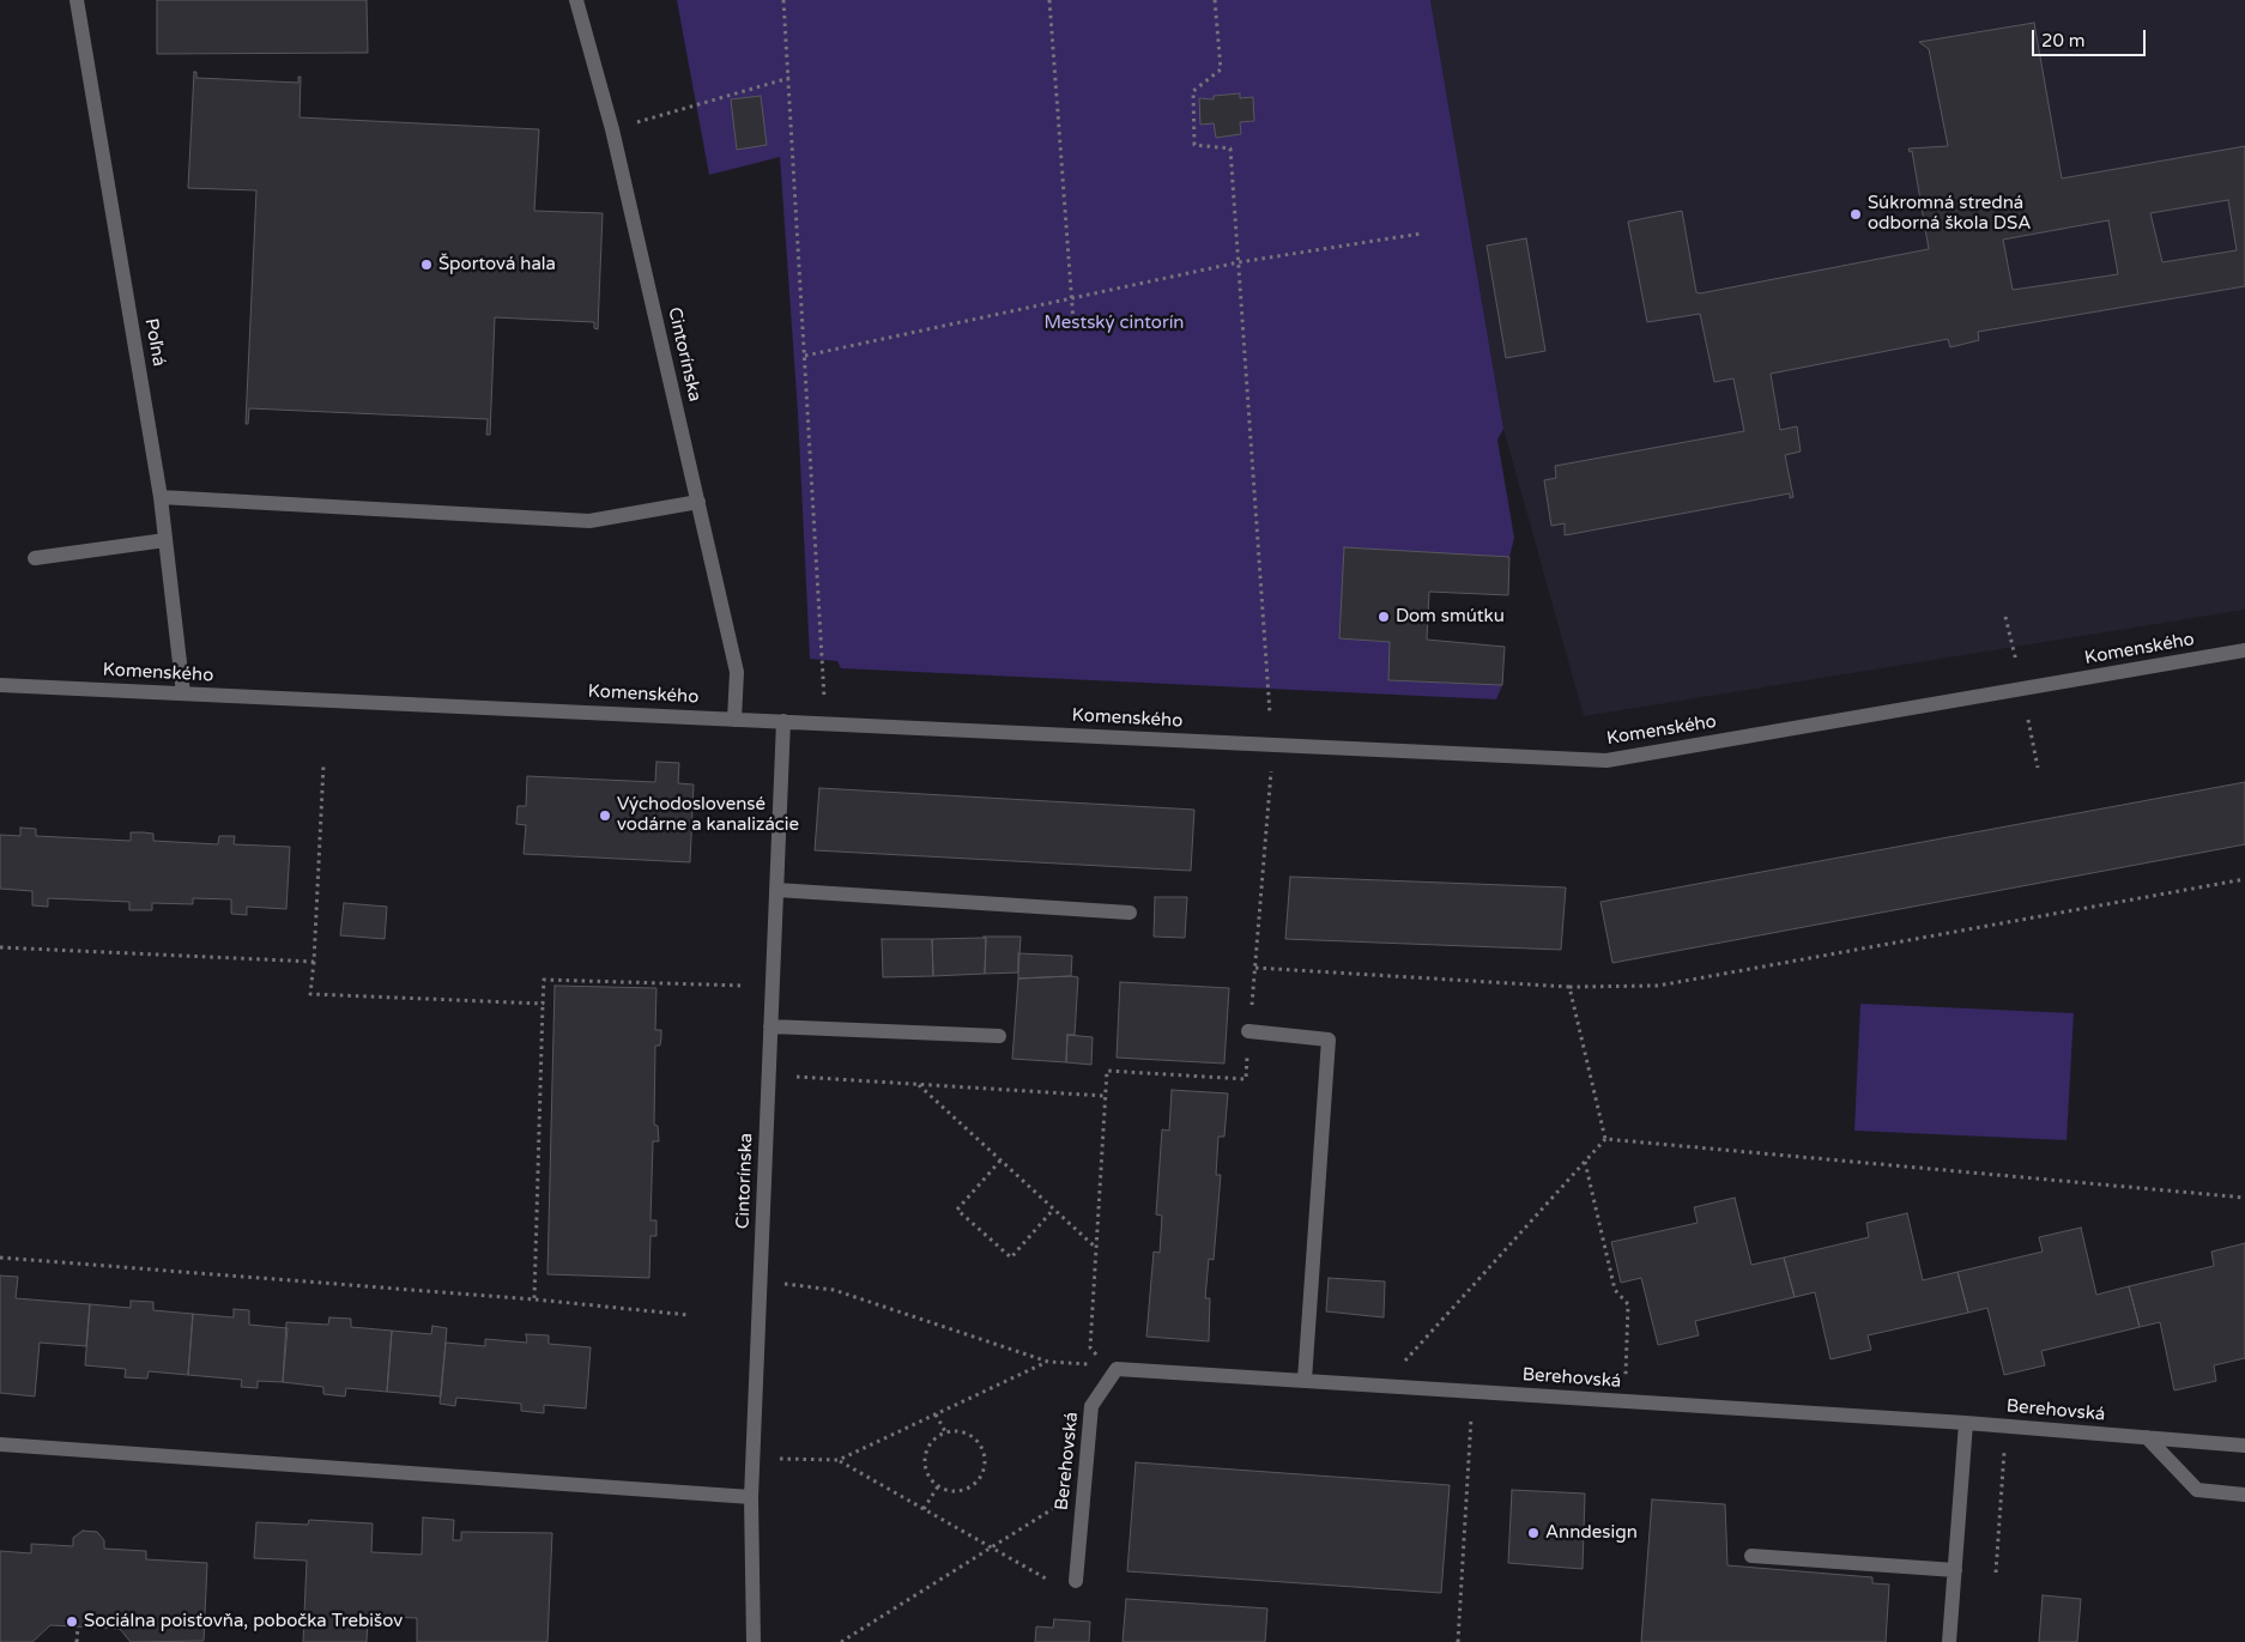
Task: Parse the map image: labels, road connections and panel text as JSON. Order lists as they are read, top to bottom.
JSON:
{
  "streets": {
    "street": [
      "Poľná",
      "Cintorínska",
      "Komenského",
      "Berehovská"
    ]
  },
  "crossings": [
    ["Poľná", "Komenského"],
    ["Cintorínska", "Komenského"]
  ],
  "parks": ["Mestský cintorín"],
  "places": [
    "Súkromná stredná odborná škola DSA",
    "Športová hala",
    "Dom smútku",
    "Východoslovensé vodárne a kanalizácie",
    "Anndesign",
    "Sociálna poisťovňa, pobočka Trebišov"
  ],
  "scale_bar": "20 m"
}
